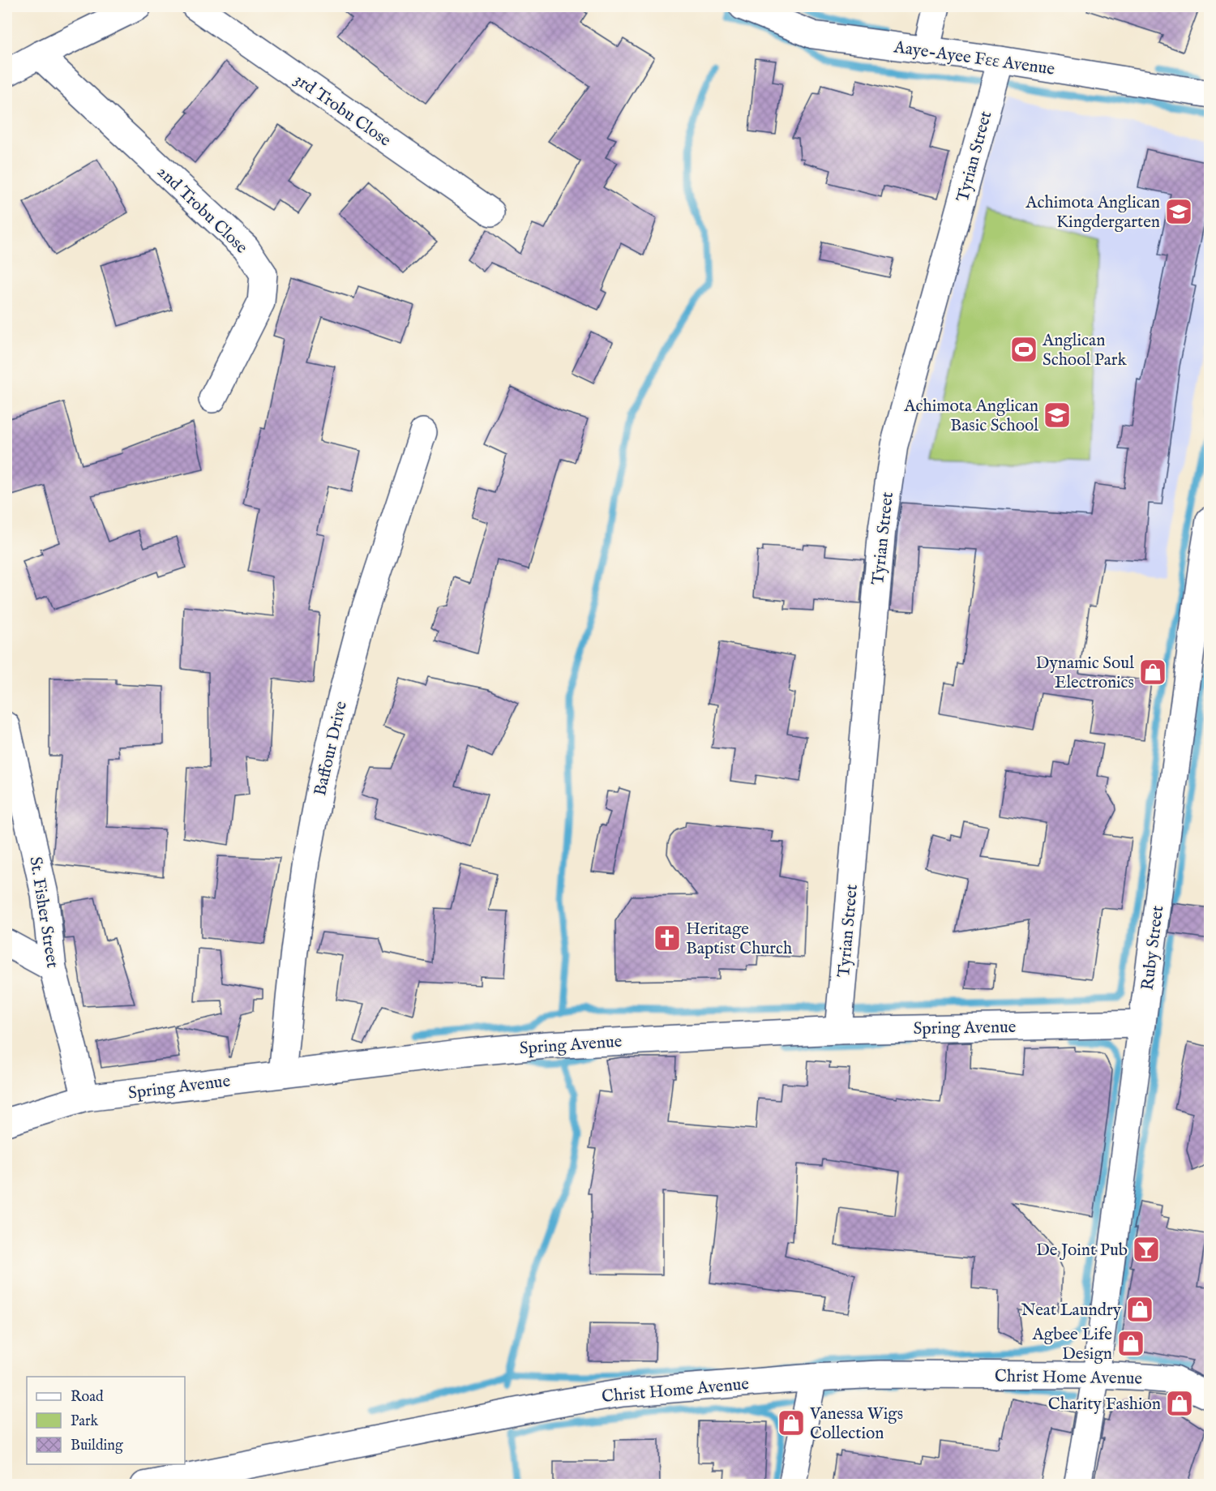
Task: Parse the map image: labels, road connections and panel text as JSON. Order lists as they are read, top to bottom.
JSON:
{
  "streets": {
    "street": [
      "Aaye-Ayee Fɛɛ Avenue",
      "3rd Trobu Close",
      "Tyrian Street",
      "2nd Trobu Close",
      "Baffour Drive",
      "St. Fisher Street",
      "Ruby Street",
      "Spring Avenue",
      "Christ Home Avenue"
    ]
  },
  "crossings": [
    ["Aaye-Ayee Fɛɛ Avenue", "Tyrian Street"],
    ["Tyrian Street", "Spring Avenue"],
    ["Baffour Drive", "Spring Avenue"],
    ["St. Fisher Street", "Spring Avenue"],
    ["Ruby Street", "Spring Avenue"],
    ["Ruby Street", "Christ Home Avenue"]
  ],
  "places": {
    "school or university": ["Achimota Anglican Kingdergarten", "Achimota Anglican Basic School"],
    "sports": ["Anglican School Park"],
    "shop": [
      "Dynamic Soul Electronics",
      "Neat Laundry",
      "Agbee Life Design",
      "Charity Fashion",
      "Vanessa Wigs Collection"
    ],
    "church": ["Heritage Baptist Church"],
    "bar": ["De Joint Pub"]
  },
  "legend": ["Road", "Park", "Building"]
}
